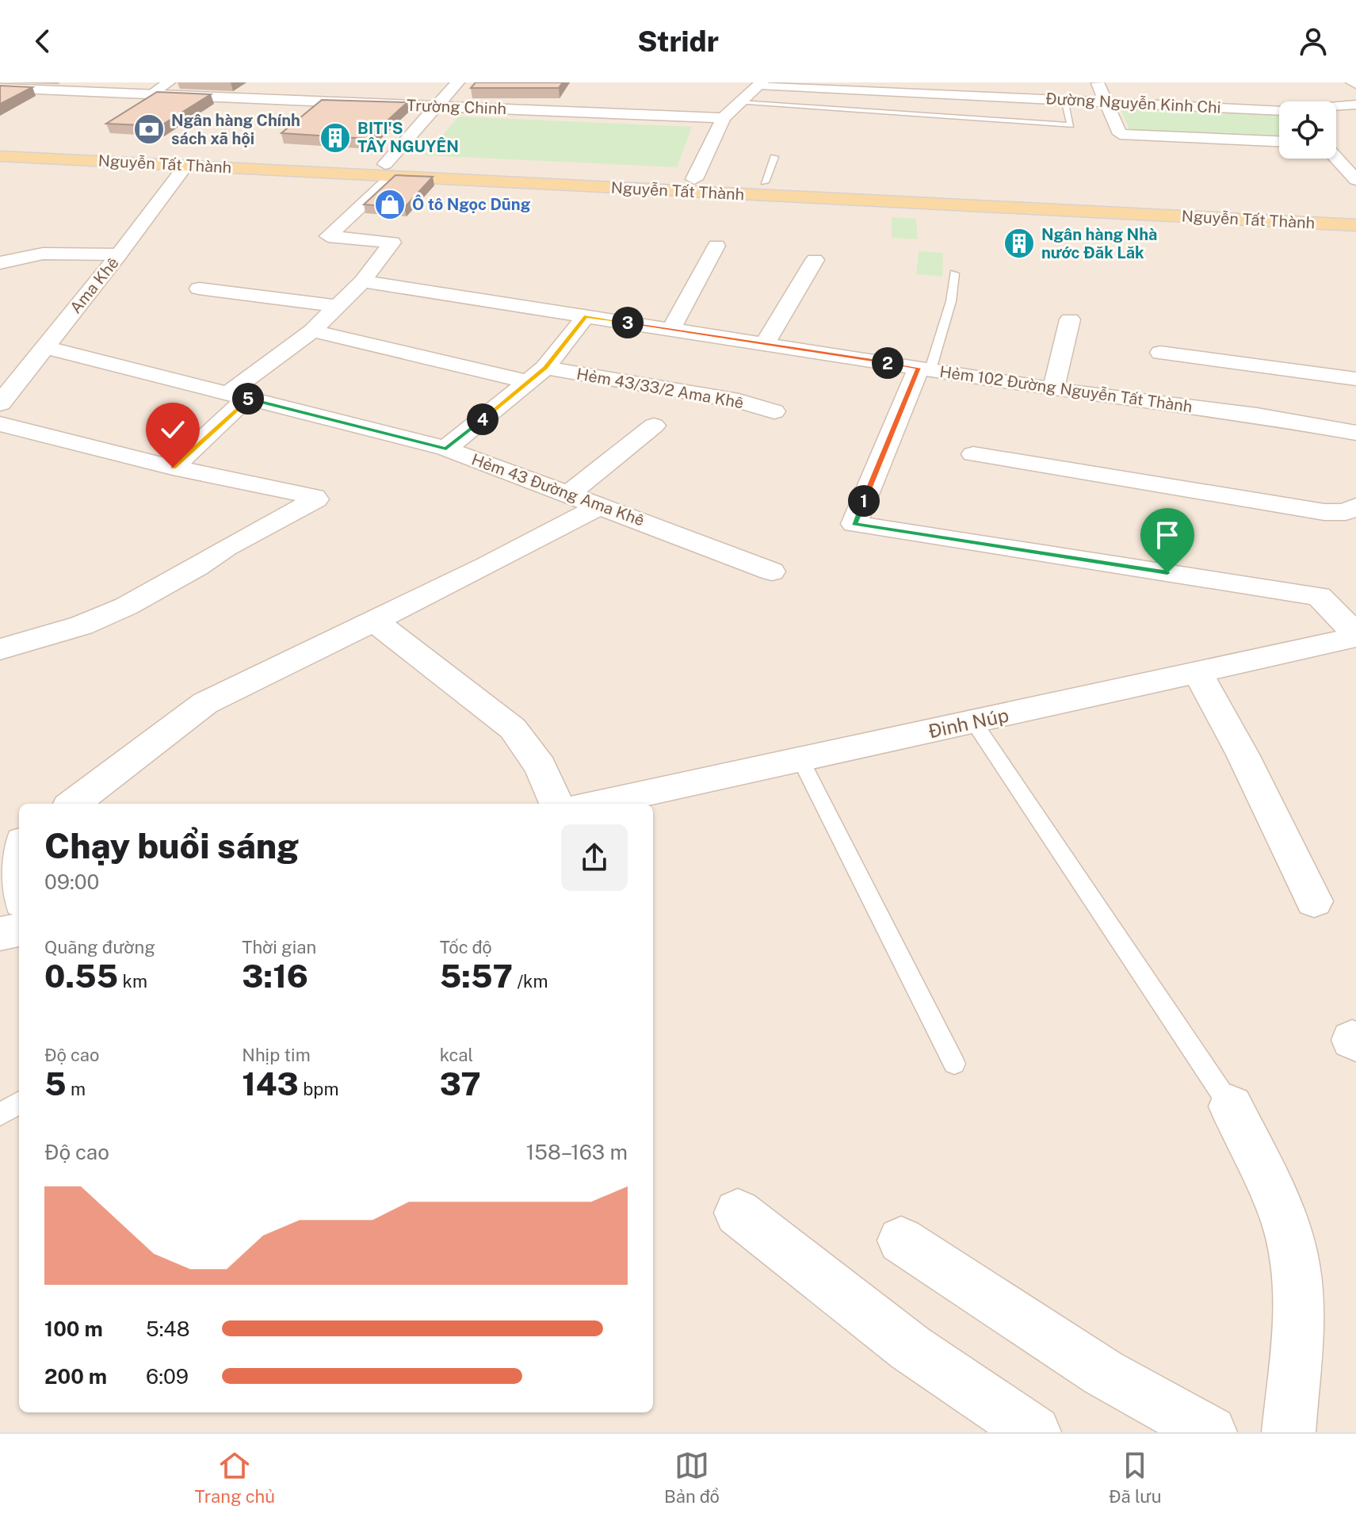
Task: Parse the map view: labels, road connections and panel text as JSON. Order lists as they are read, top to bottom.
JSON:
{
  "streets": {
    "main road": ["Nguyễn Tất Thành"],
    "street": [
      "Đường Nguyễn Kinh Chi",
      "Trường Chinh",
      "Ama Khê",
      "Hẻm 43/33/2 Ama Khê",
      "Hẻm 102 Đường Nguyễn Tất Thành",
      "Hẻm 43 Đường Ama Khê",
      "Đinh Núp"
    ]
  },
  "crossings": [
    ["Nguyễn Tất Thành", "Ama Khê"],
    ["Ama Khê", "Hẻm 43 Đường Ama Khê"]
  ],
  "places": {
    "bank": ["Ngân hàng Chính sách xã hội"],
    "building": ["BITI'S TÂY NGUYÊN", "Ngân hàng Nhà nước Đăk Lăk"],
    "shop": ["Ô tô Ngọc Dũng"]
  },
  "page": {
    "header": "Stridr",
    "pins": [
      "3",
      "2",
      "5",
      "4",
      "1"
    ],
    "heading": ["Chạy buổi sáng", "09:00"],
    "stats": [
      ["Quãng đường", "0.55 km"],
      ["Thời gian", "3:16"],
      ["Tốc độ", "5:57 /km"],
      ["Độ cao", "5 m"],
      ["Nhịp tim", "143 bpm"],
      ["kcal", "37"]
    ],
    "chart": ["Độ cao", "158–163 m"],
    "list": [
      {
        "name": "100 m",
        "note": "5:48"
      },
      {
        "name": "200 m",
        "note": "6:09"
      }
    ],
    "tabs": ["Trang chủ", "Bản đồ", "Đã lưu"]
  }
}
